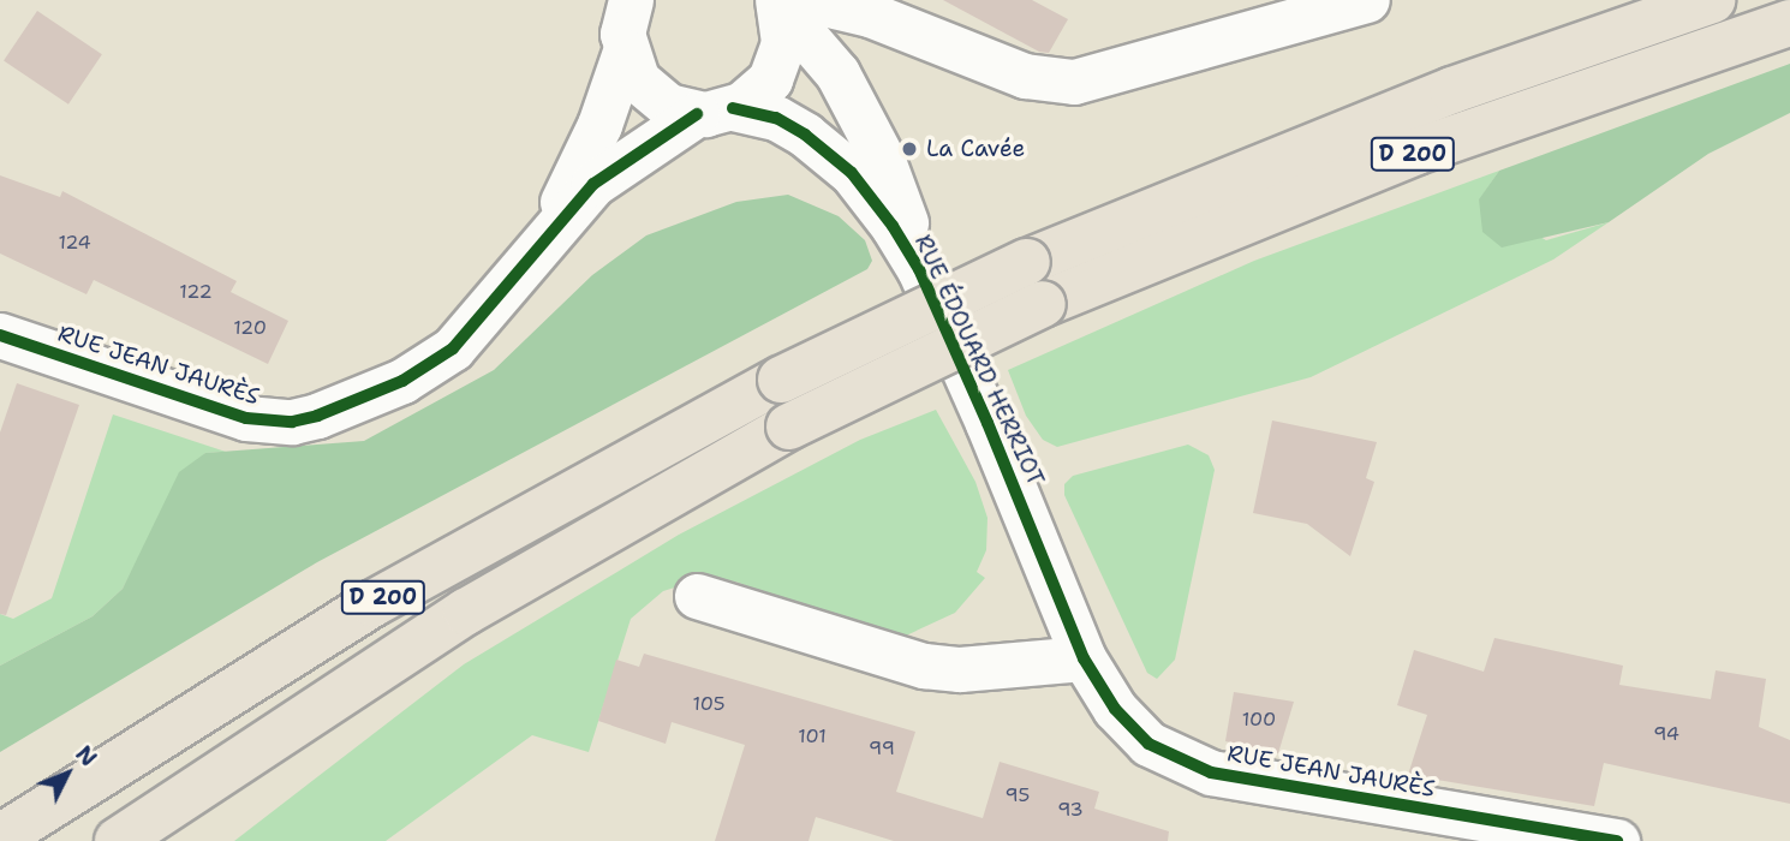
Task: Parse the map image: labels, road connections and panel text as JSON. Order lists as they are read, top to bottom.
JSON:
{
  "streets": {
    "main road": ["D 200"],
    "street": ["RUE ÉDOUARD HERRIOT", "RUE JEAN JAURÈS"]
  },
  "crossings": [
    ["RUE ÉDOUARD HERRIOT", "RUE JEAN JAURÈS"]
  ],
  "places": ["La Cavée"],
  "house_numbers": [
    "124",
    "122",
    "120",
    "105",
    "100",
    "94",
    "101",
    "99",
    "95",
    "93"
  ],
  "north": "top right"
}
